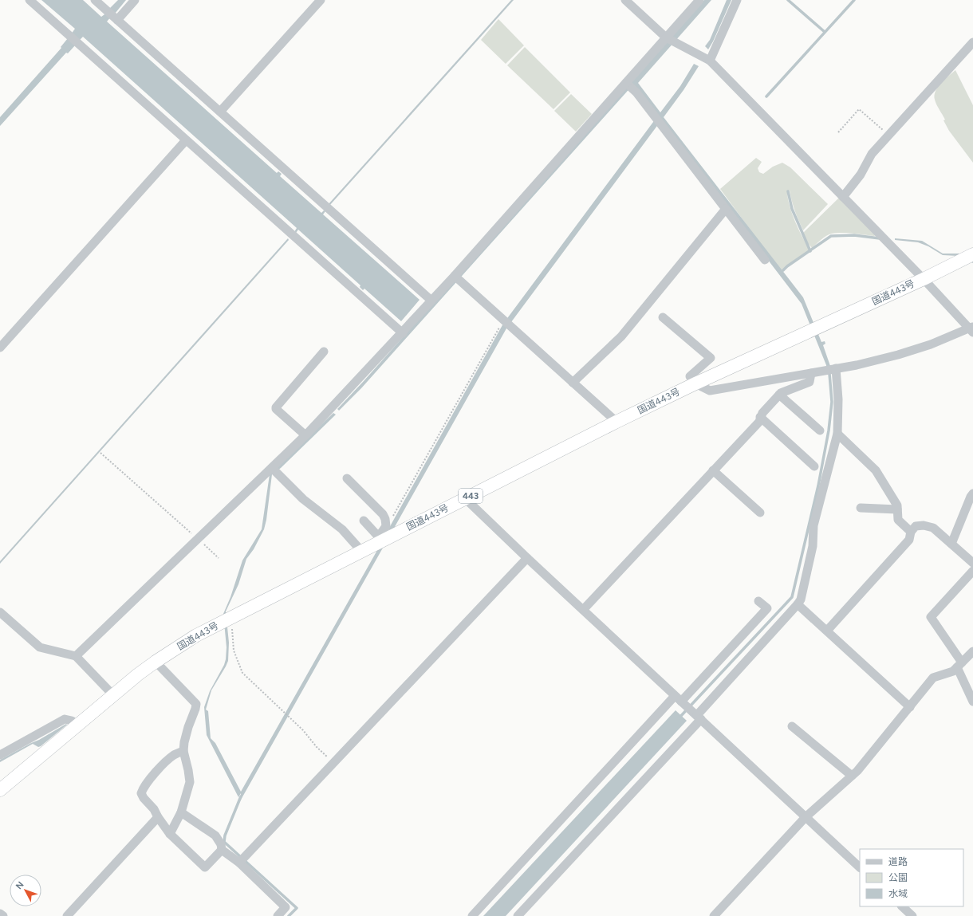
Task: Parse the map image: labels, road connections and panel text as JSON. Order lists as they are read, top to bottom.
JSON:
{
  "streets": {
    "highway": ["国道443号", "443"]
  },
  "legend": ["道路", "公園", "水域"],
  "north": "top left"
}
